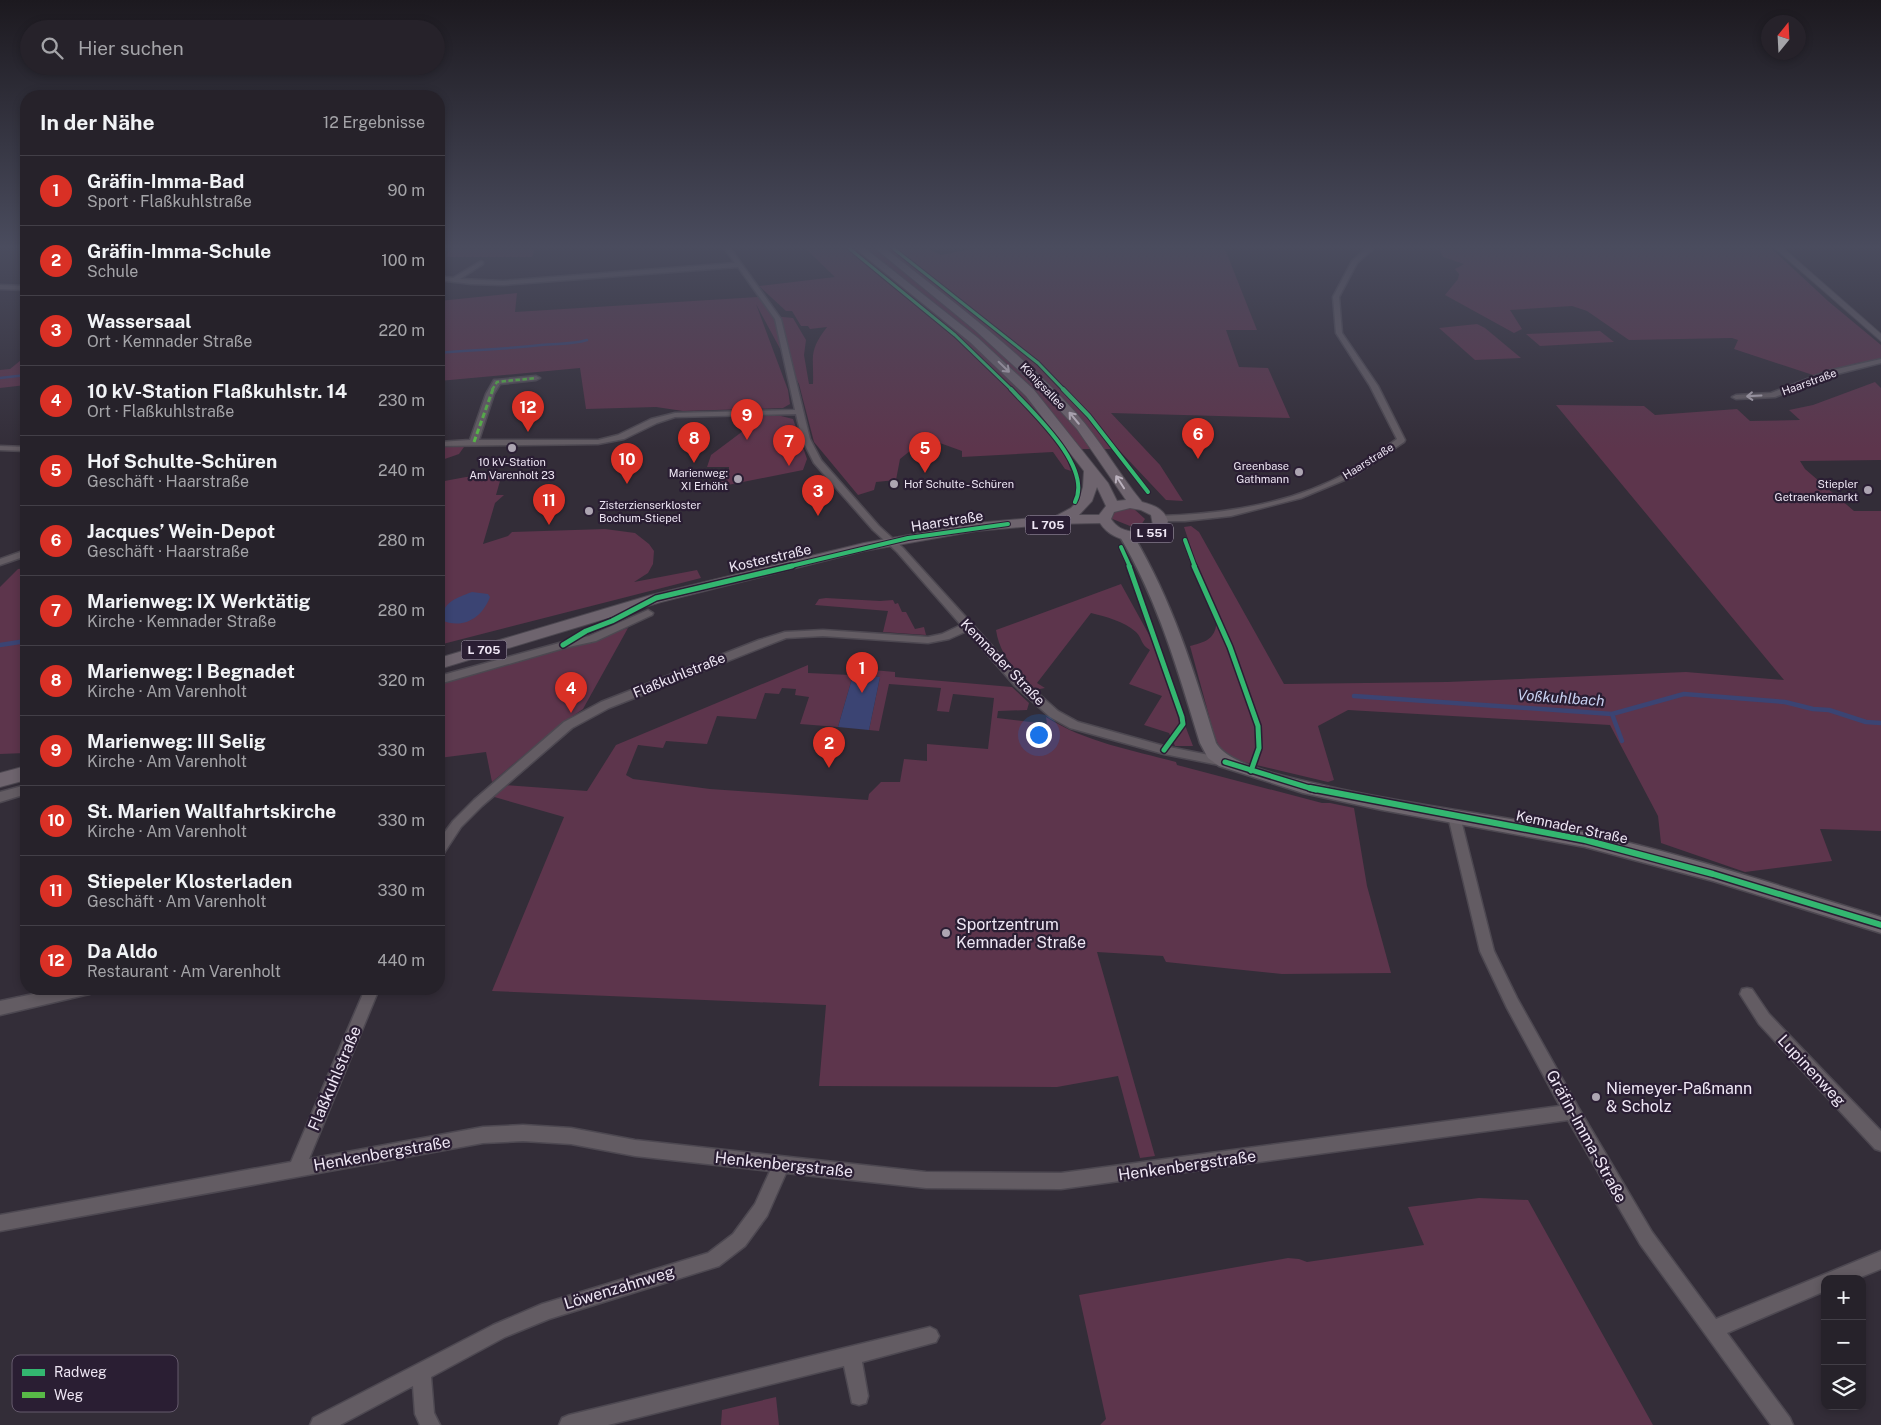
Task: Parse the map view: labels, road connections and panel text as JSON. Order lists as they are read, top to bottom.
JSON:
{
  "streets": {
    "main road": [
      "Haarstraße",
      "Königsallee",
      "L 705",
      "L 551",
      "Kosterstraße",
      "Kemnader Straße"
    ],
    "street": [
      "Flaßkuhlstraße",
      "Lupinenweg",
      "Gräfin-Imma-Straße",
      "Henkenbergstraße",
      "Löwenzahnweg"
    ]
  },
  "crossings": [
    ["Haarstraße", "Königsallee"],
    ["Haarstraße", "L 551"],
    ["Haarstraße", "Kosterstraße"],
    ["Haarstraße", "Kemnader Straße"],
    ["Königsallee", "L 551"],
    ["L 551", "Kemnader Straße"],
    ["Kosterstraße", "Kemnader Straße"],
    ["Kemnader Straße", "Flaßkuhlstraße"],
    ["Kemnader Straße", "Gräfin-Imma-Straße"],
    ["Flaßkuhlstraße", "Henkenbergstraße"],
    ["Gräfin-Imma-Straße", "Henkenbergstraße"],
    ["Henkenbergstraße", "Löwenzahnweg"]
  ],
  "water": ["Voßkuhlbach"],
  "places": [
    "10 kV-Station Am Varenholt 23",
    "Greenbase Gathmann",
    "Marienweg: XI Erhöht",
    "Hof Schulte - Schüren",
    "Stiepler Getraenkemarkt",
    "Zisterzienserkloster Bochum-Stiepel",
    "Sportzentrum Kemnader Straße",
    "Niemeyer-Paßmann & Scholz"
  ],
  "legend": ["Radweg", "Weg"],
  "north": "top",
  "page": {
    "search": "Hier suchen",
    "heading": ["In der Nähe", "12 Ergebnisse"],
    "list": [
      {
        "mark": "1",
        "name": "Gräfin-Imma-Bad",
        "note": "Sport · Flaßkuhlstraße",
        "value": "90 m"
      },
      {
        "mark": "2",
        "name": "Gräfin-Imma-Schule",
        "note": "Schule",
        "value": "100 m"
      },
      {
        "mark": "3",
        "name": "Wassersaal",
        "note": "Ort · Kemnader Straße",
        "value": "220 m"
      },
      {
        "mark": "4",
        "name": "10 kV-Station Flaßkuhlstr. 14",
        "note": "Ort · Flaßkuhlstraße",
        "value": "230 m"
      },
      {
        "mark": "5",
        "name": "Hof Schulte-Schüren",
        "note": "Geschäft · Haarstraße",
        "value": "240 m"
      },
      {
        "mark": "6",
        "name": "Jacques’ Wein-Depot",
        "note": "Geschäft · Haarstraße",
        "value": "280 m"
      },
      {
        "mark": "7",
        "name": "Marienweg: IX Werktätig",
        "note": "Kirche · Kemnader Straße",
        "value": "280 m"
      },
      {
        "mark": "8",
        "name": "Marienweg: I Begnadet",
        "note": "Kirche · Am Varenholt",
        "value": "320 m"
      },
      {
        "mark": "9",
        "name": "Marienweg: III Selig",
        "note": "Kirche · Am Varenholt",
        "value": "330 m"
      },
      {
        "mark": "10",
        "name": "St. Marien Wallfahrtskirche",
        "note": "Kirche · Am Varenholt",
        "value": "330 m"
      },
      {
        "mark": "11",
        "name": "Stiepeler Klosterladen",
        "note": "Geschäft · Am Varenholt",
        "value": "330 m"
      },
      {
        "mark": "12",
        "name": "Da Aldo",
        "note": "Restaurant · Am Varenholt",
        "value": "440 m"
      }
    ],
    "pins": [
      "12",
      "9",
      "6",
      "8",
      "7",
      "5",
      "10",
      "3",
      "11",
      "1",
      "4",
      "2"
    ],
    "map_buttons": ["+", "−"]
  }
}
